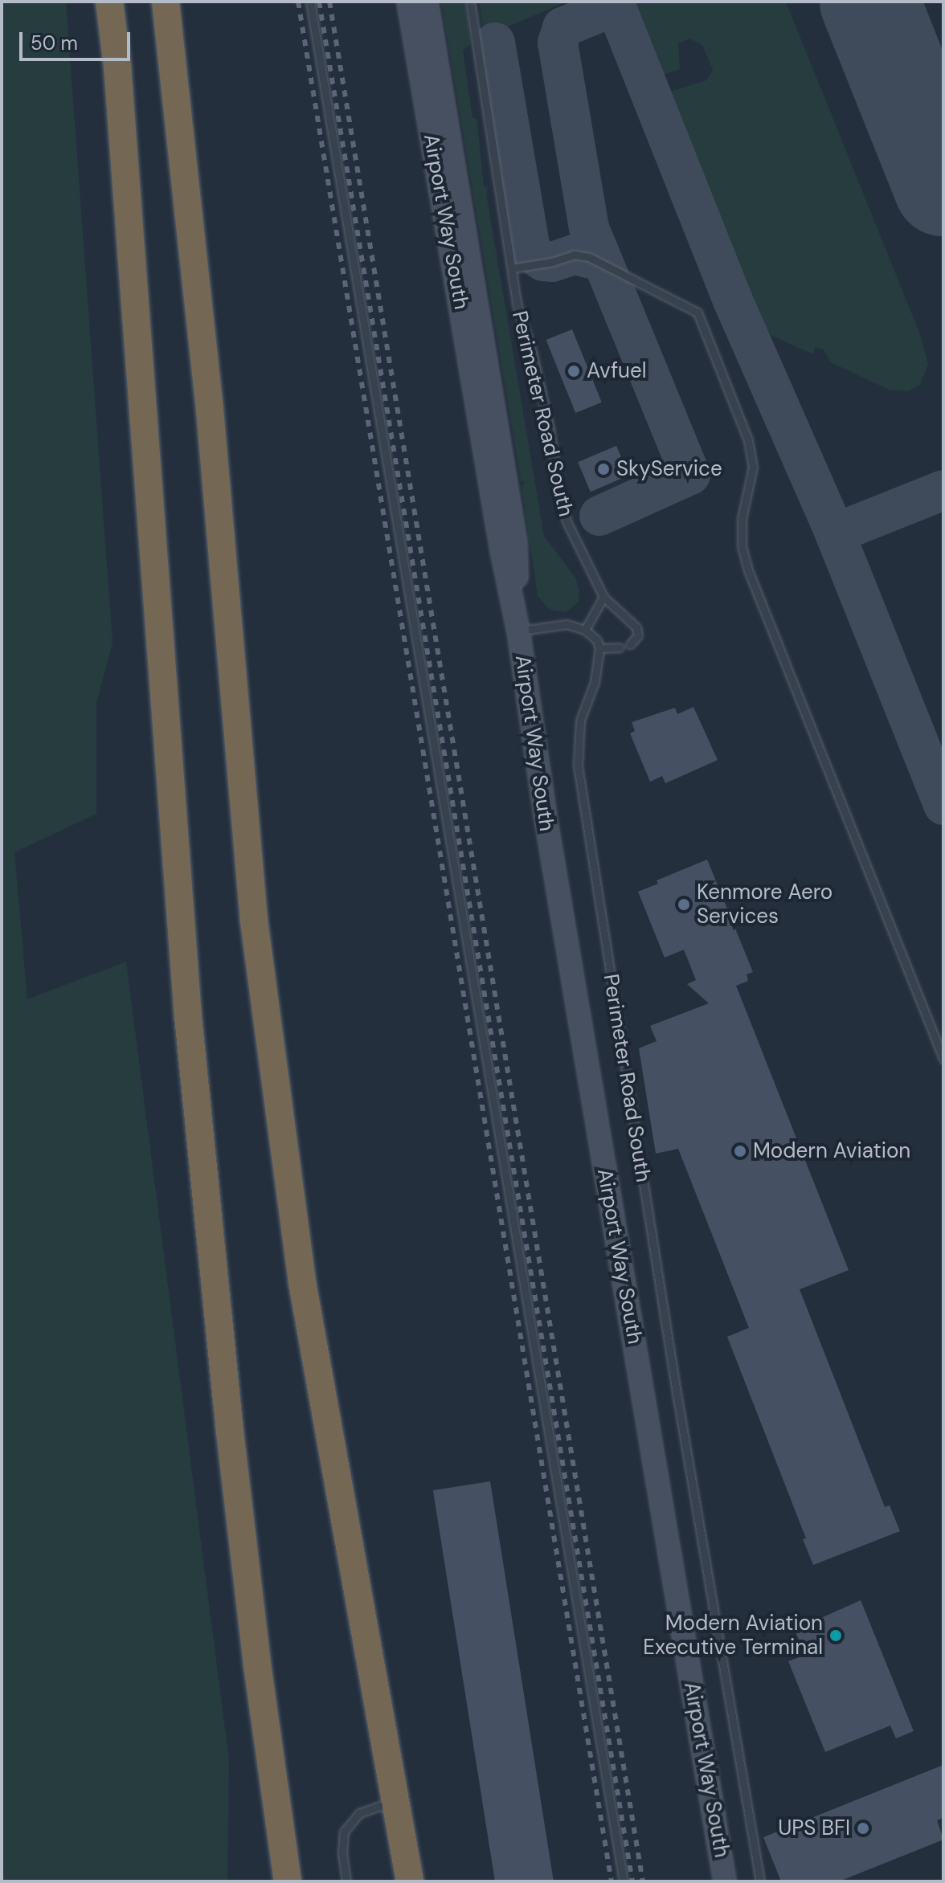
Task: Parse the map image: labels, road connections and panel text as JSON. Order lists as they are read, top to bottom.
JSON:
{
  "streets": {
    "main road": ["Airport Way South"],
    "lane": ["Perimeter Road South"]
  },
  "places": [
    "Avfuel",
    "SkyService",
    "Kenmore Aero Services",
    "Modern Aviation",
    "Modern Aviation Executive Terminal",
    "UPS BFI"
  ],
  "scale_bar": "50 m"
}
